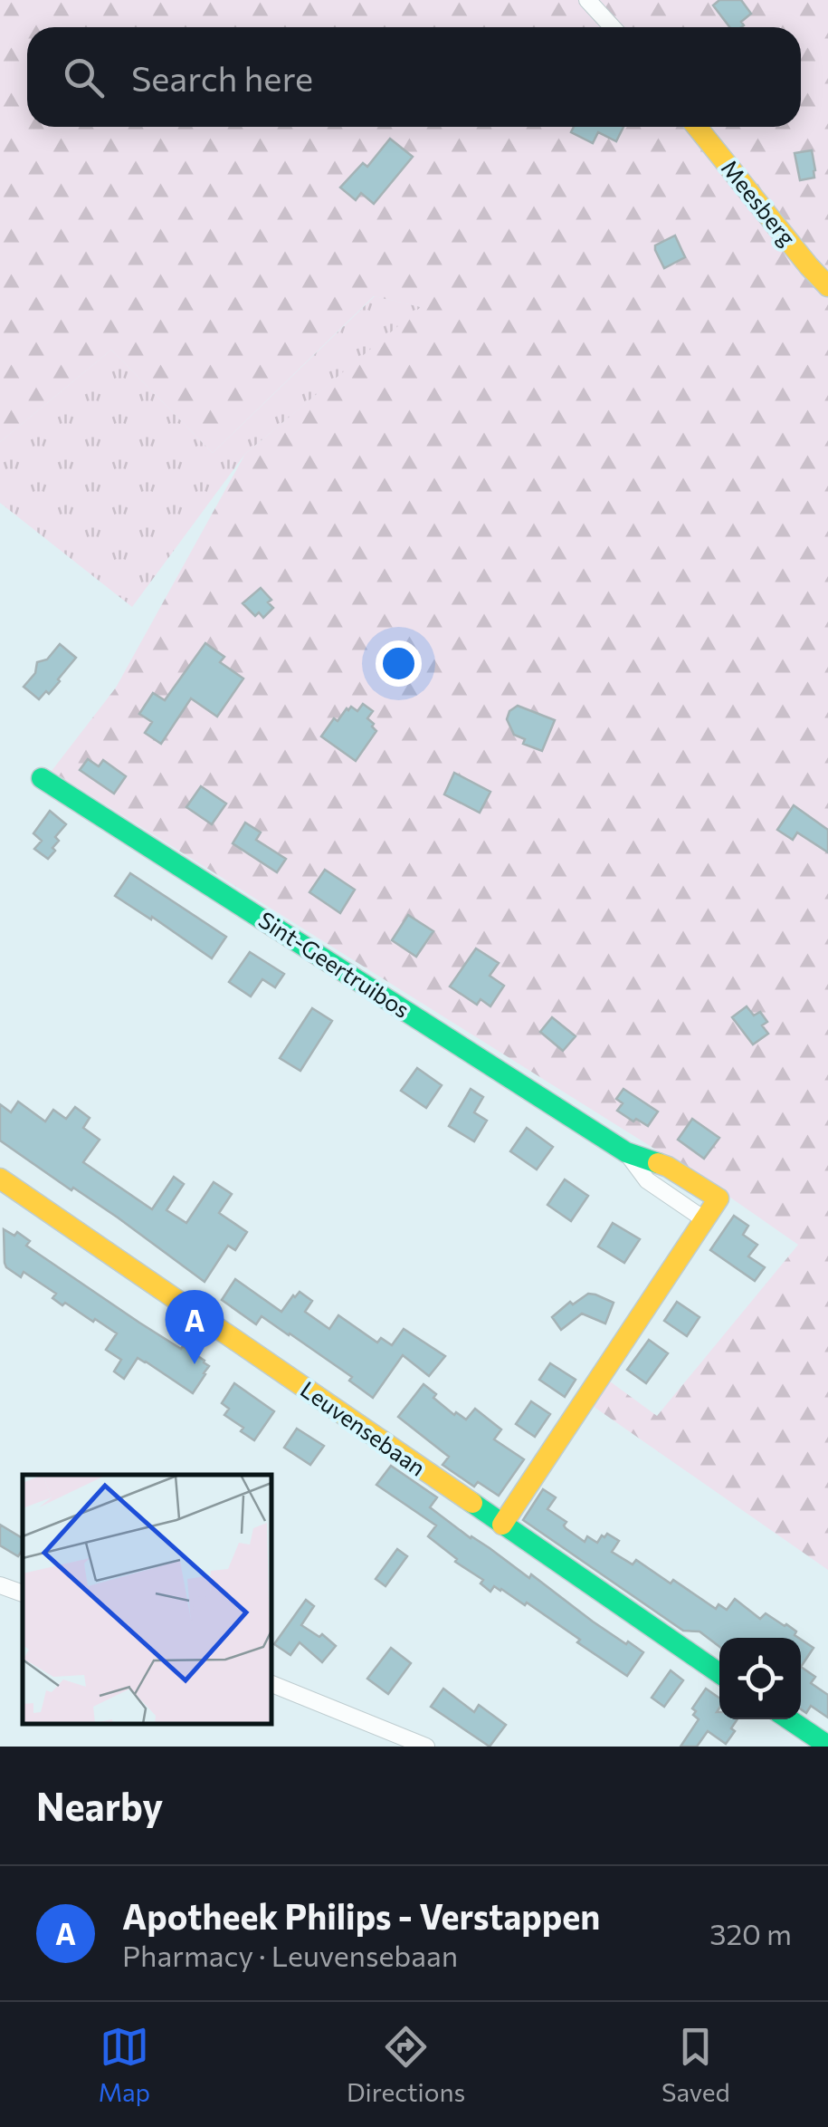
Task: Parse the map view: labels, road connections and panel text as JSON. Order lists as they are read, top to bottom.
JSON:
{
  "streets": {
    "street": ["Meesberg", "Sint-Geertruibos", "Leuvensebaan"]
  },
  "crossings": [
    ["Sint-Geertruibos", "Leuvensebaan"]
  ],
  "page": {
    "search": "Search here",
    "pins": "A",
    "heading": "Nearby",
    "list": [
      {
        "mark": "A",
        "name": "Apotheek Philips - Verstappen",
        "note": "Pharmacy · Leuvensebaan",
        "value": "320 m"
      }
    ],
    "nav": ["Map", "Directions", "Saved"]
  }
}
